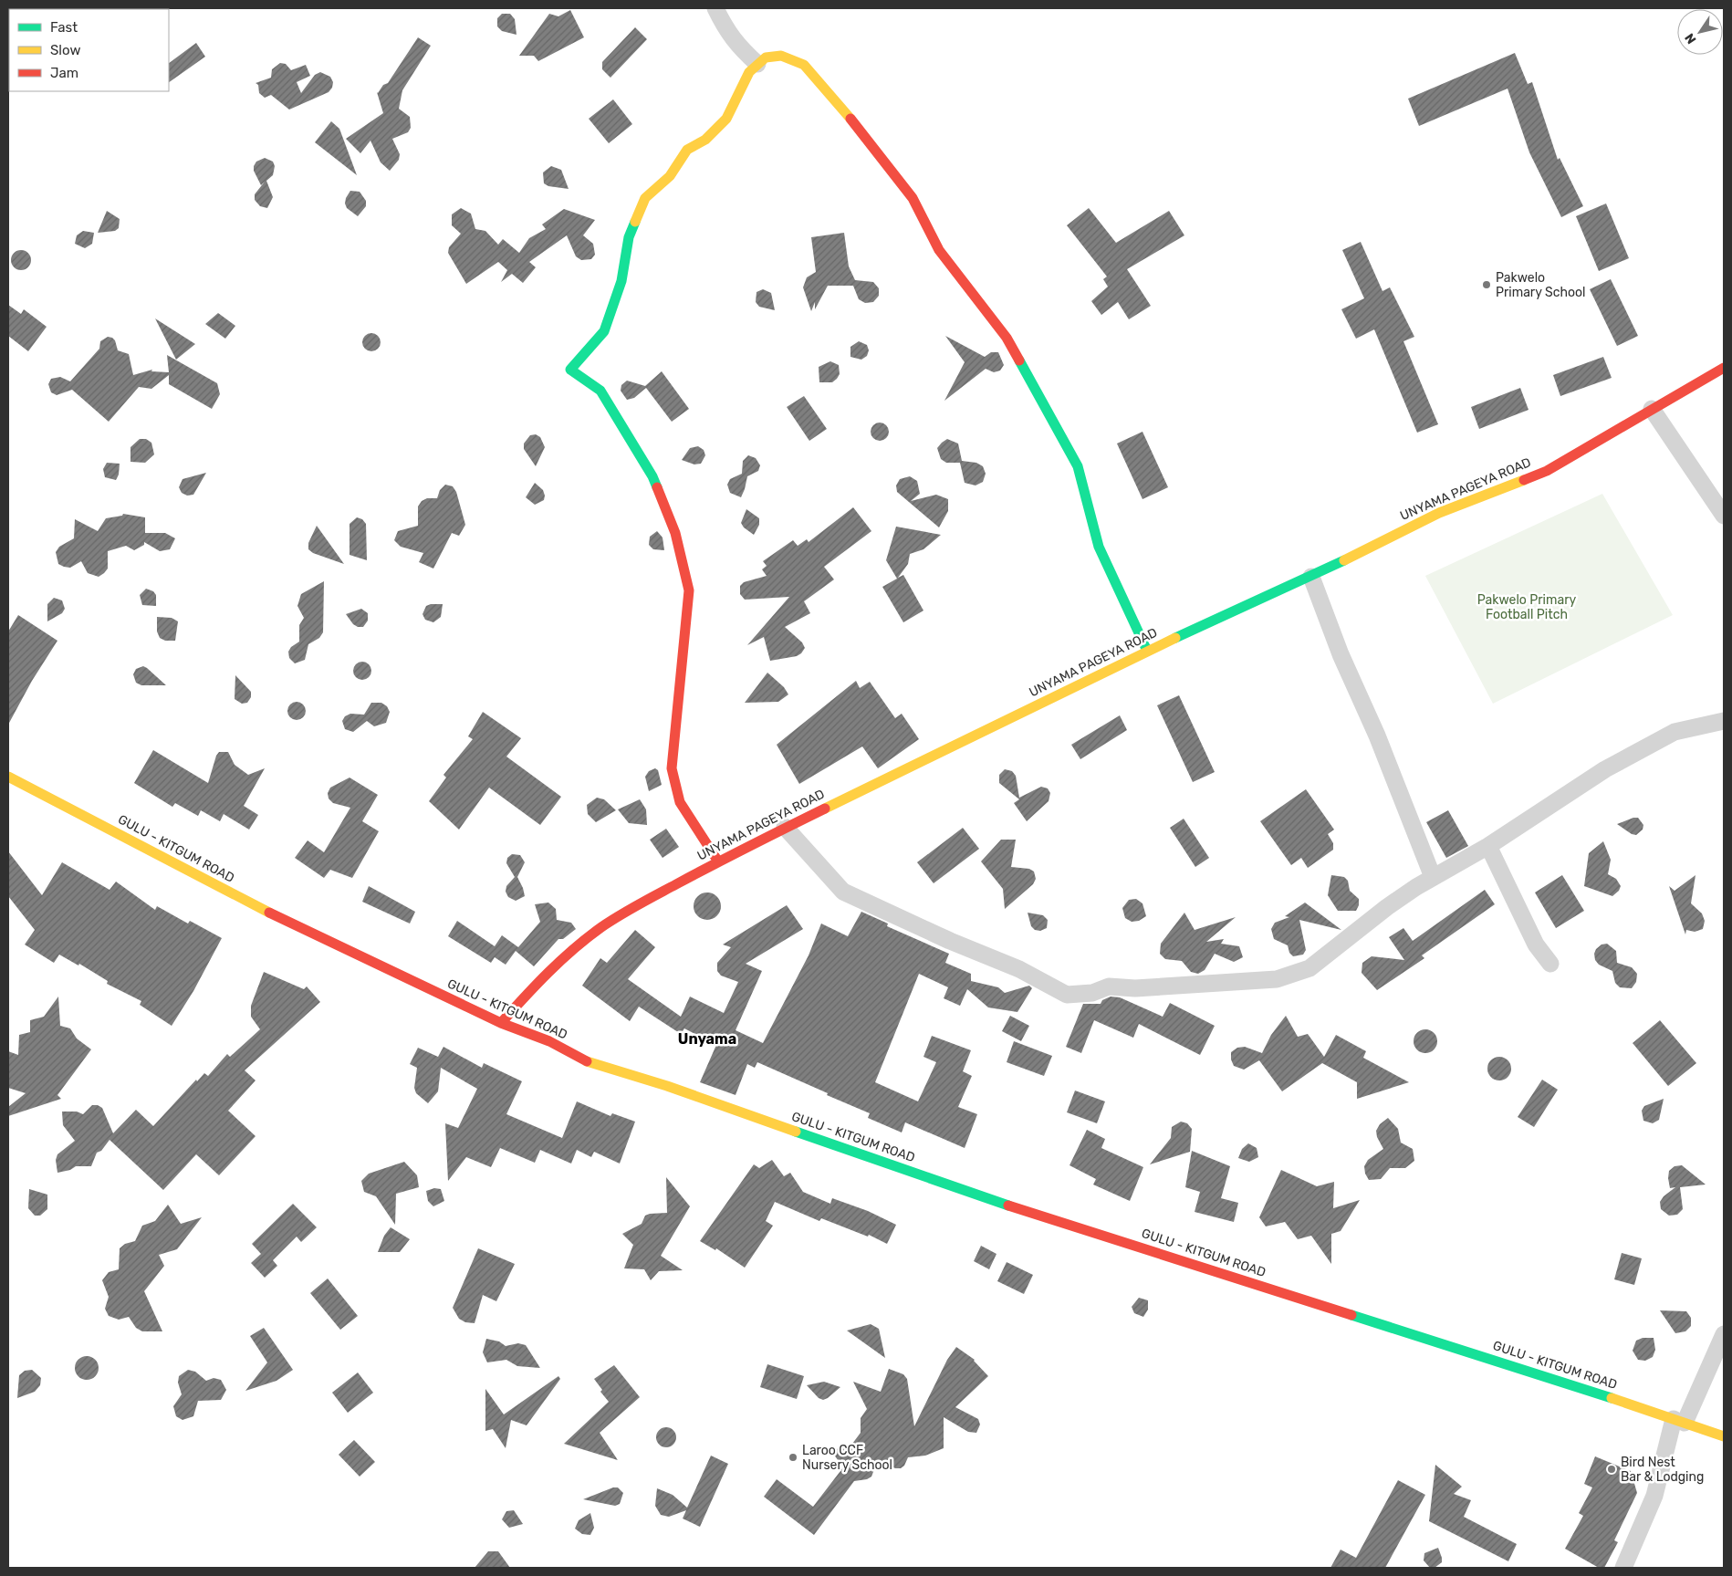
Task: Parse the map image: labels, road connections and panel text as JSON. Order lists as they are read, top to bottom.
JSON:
{
  "streets": {
    "street": ["UNYAMA PAGEYA ROAD", "GULU - KITGUM ROAD"]
  },
  "crossings": [
    ["UNYAMA PAGEYA ROAD", "GULU - KITGUM ROAD"]
  ],
  "districts": ["Unyama"],
  "parks": ["Pakwelo Primary Football Pitch"],
  "places": ["Pakwelo Primary School", "Laroo CCF Nursery School", "Bird Nest Bar & Lodging"],
  "legend": ["Fast", "Slow", "Jam"],
  "north": "bottom left"
}
